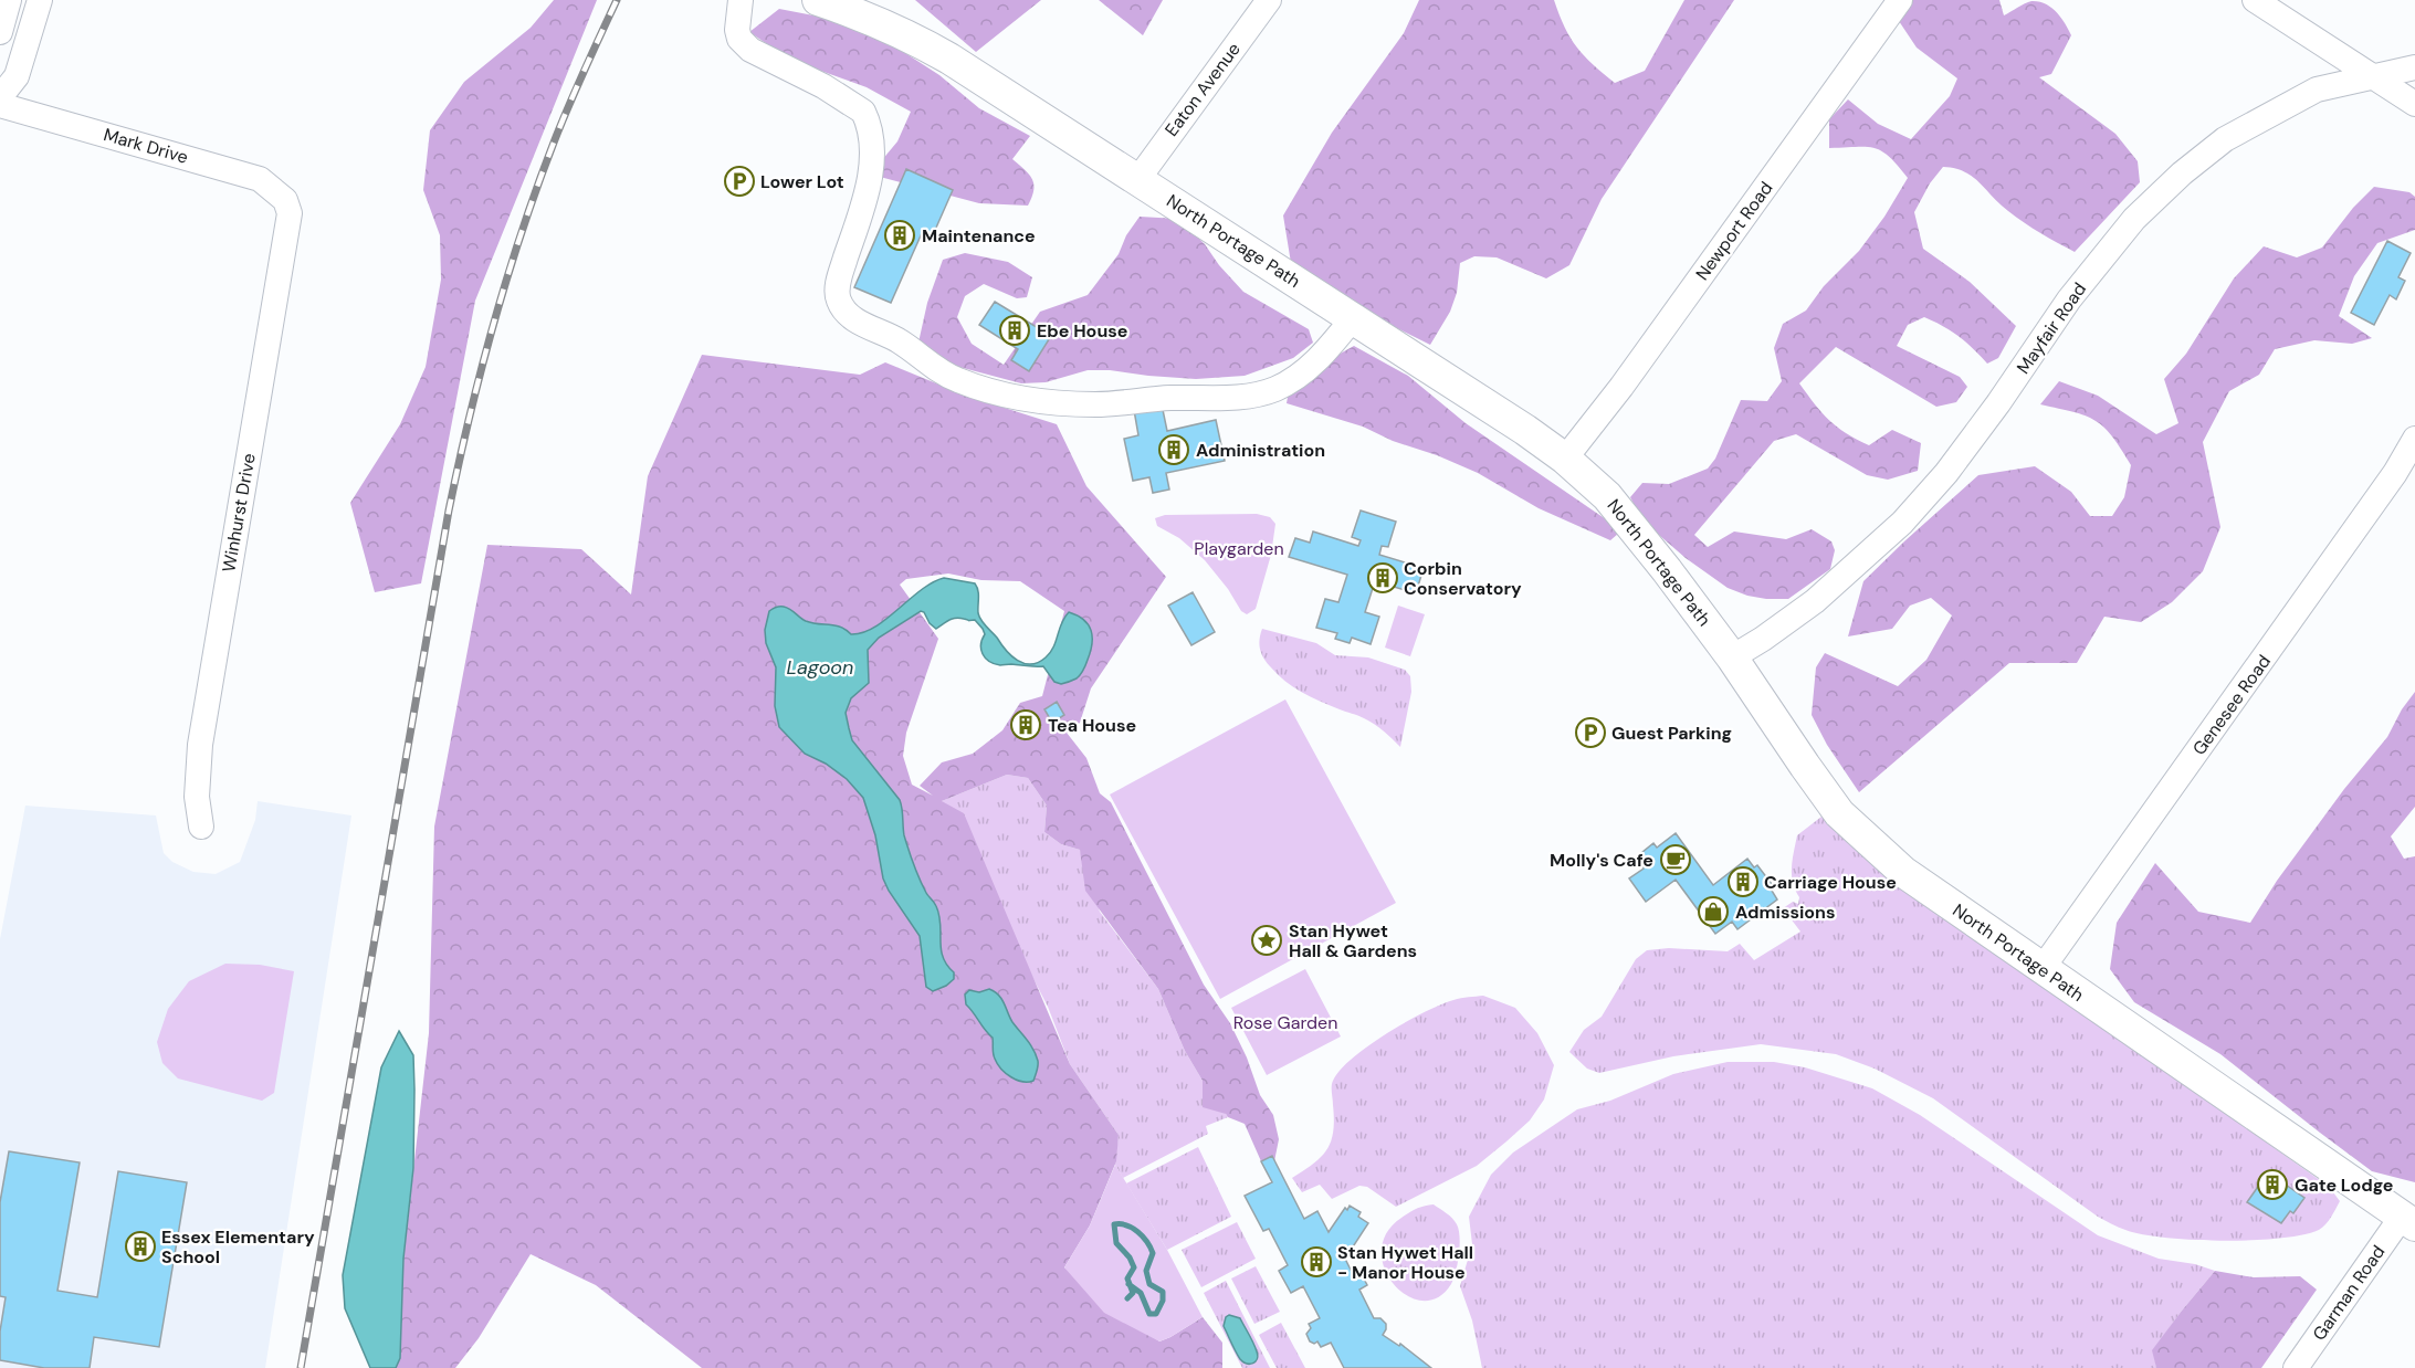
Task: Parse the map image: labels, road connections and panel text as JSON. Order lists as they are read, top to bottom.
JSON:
{
  "streets": {
    "main road": ["North Portage Path"],
    "street": [
      "Eaton Avenue",
      "Mark Drive",
      "Newport Road",
      "Mayfair Road",
      "Winhurst Drive",
      "Genesee Road",
      "Garman Road"
    ]
  },
  "crossings": [
    ["Eaton Avenue", "North Portage Path"],
    ["Mark Drive", "Winhurst Drive"],
    ["Newport Road", "North Portage Path"],
    ["North Portage Path", "Mayfair Road"],
    ["North Portage Path", "Genesee Road"],
    ["North Portage Path", "Garman Road"]
  ],
  "water": ["Lagoon"],
  "parks": ["Playgarden", "Rose Garden"],
  "places": {
    "parking": ["Lower Lot", "Guest Parking"],
    "building": [
      "Maintenance",
      "Ebe House",
      "Administration",
      "Corbin Conservatory",
      "Tea House",
      "Carriage House",
      "Gate Lodge",
      "Essex Elementary School",
      "Stan Hywet Hall - Manor House"
    ],
    "cafe": ["Molly's Cafe"],
    "shop": ["Admissions"],
    "place": ["Stan Hywet Hall & Gardens"]
  }
}
